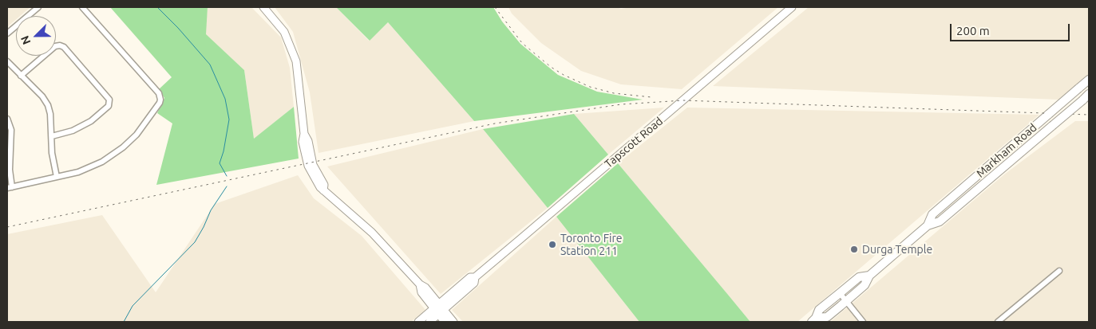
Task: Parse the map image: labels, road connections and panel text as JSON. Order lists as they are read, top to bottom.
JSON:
{
  "streets": {
    "main road": ["Markham Road"],
    "street": ["Tapscott Road"]
  },
  "places": ["Toronto Fire Station 211", "Durga Temple"],
  "scale_bar": "200 m",
  "north": "bottom left"
}
